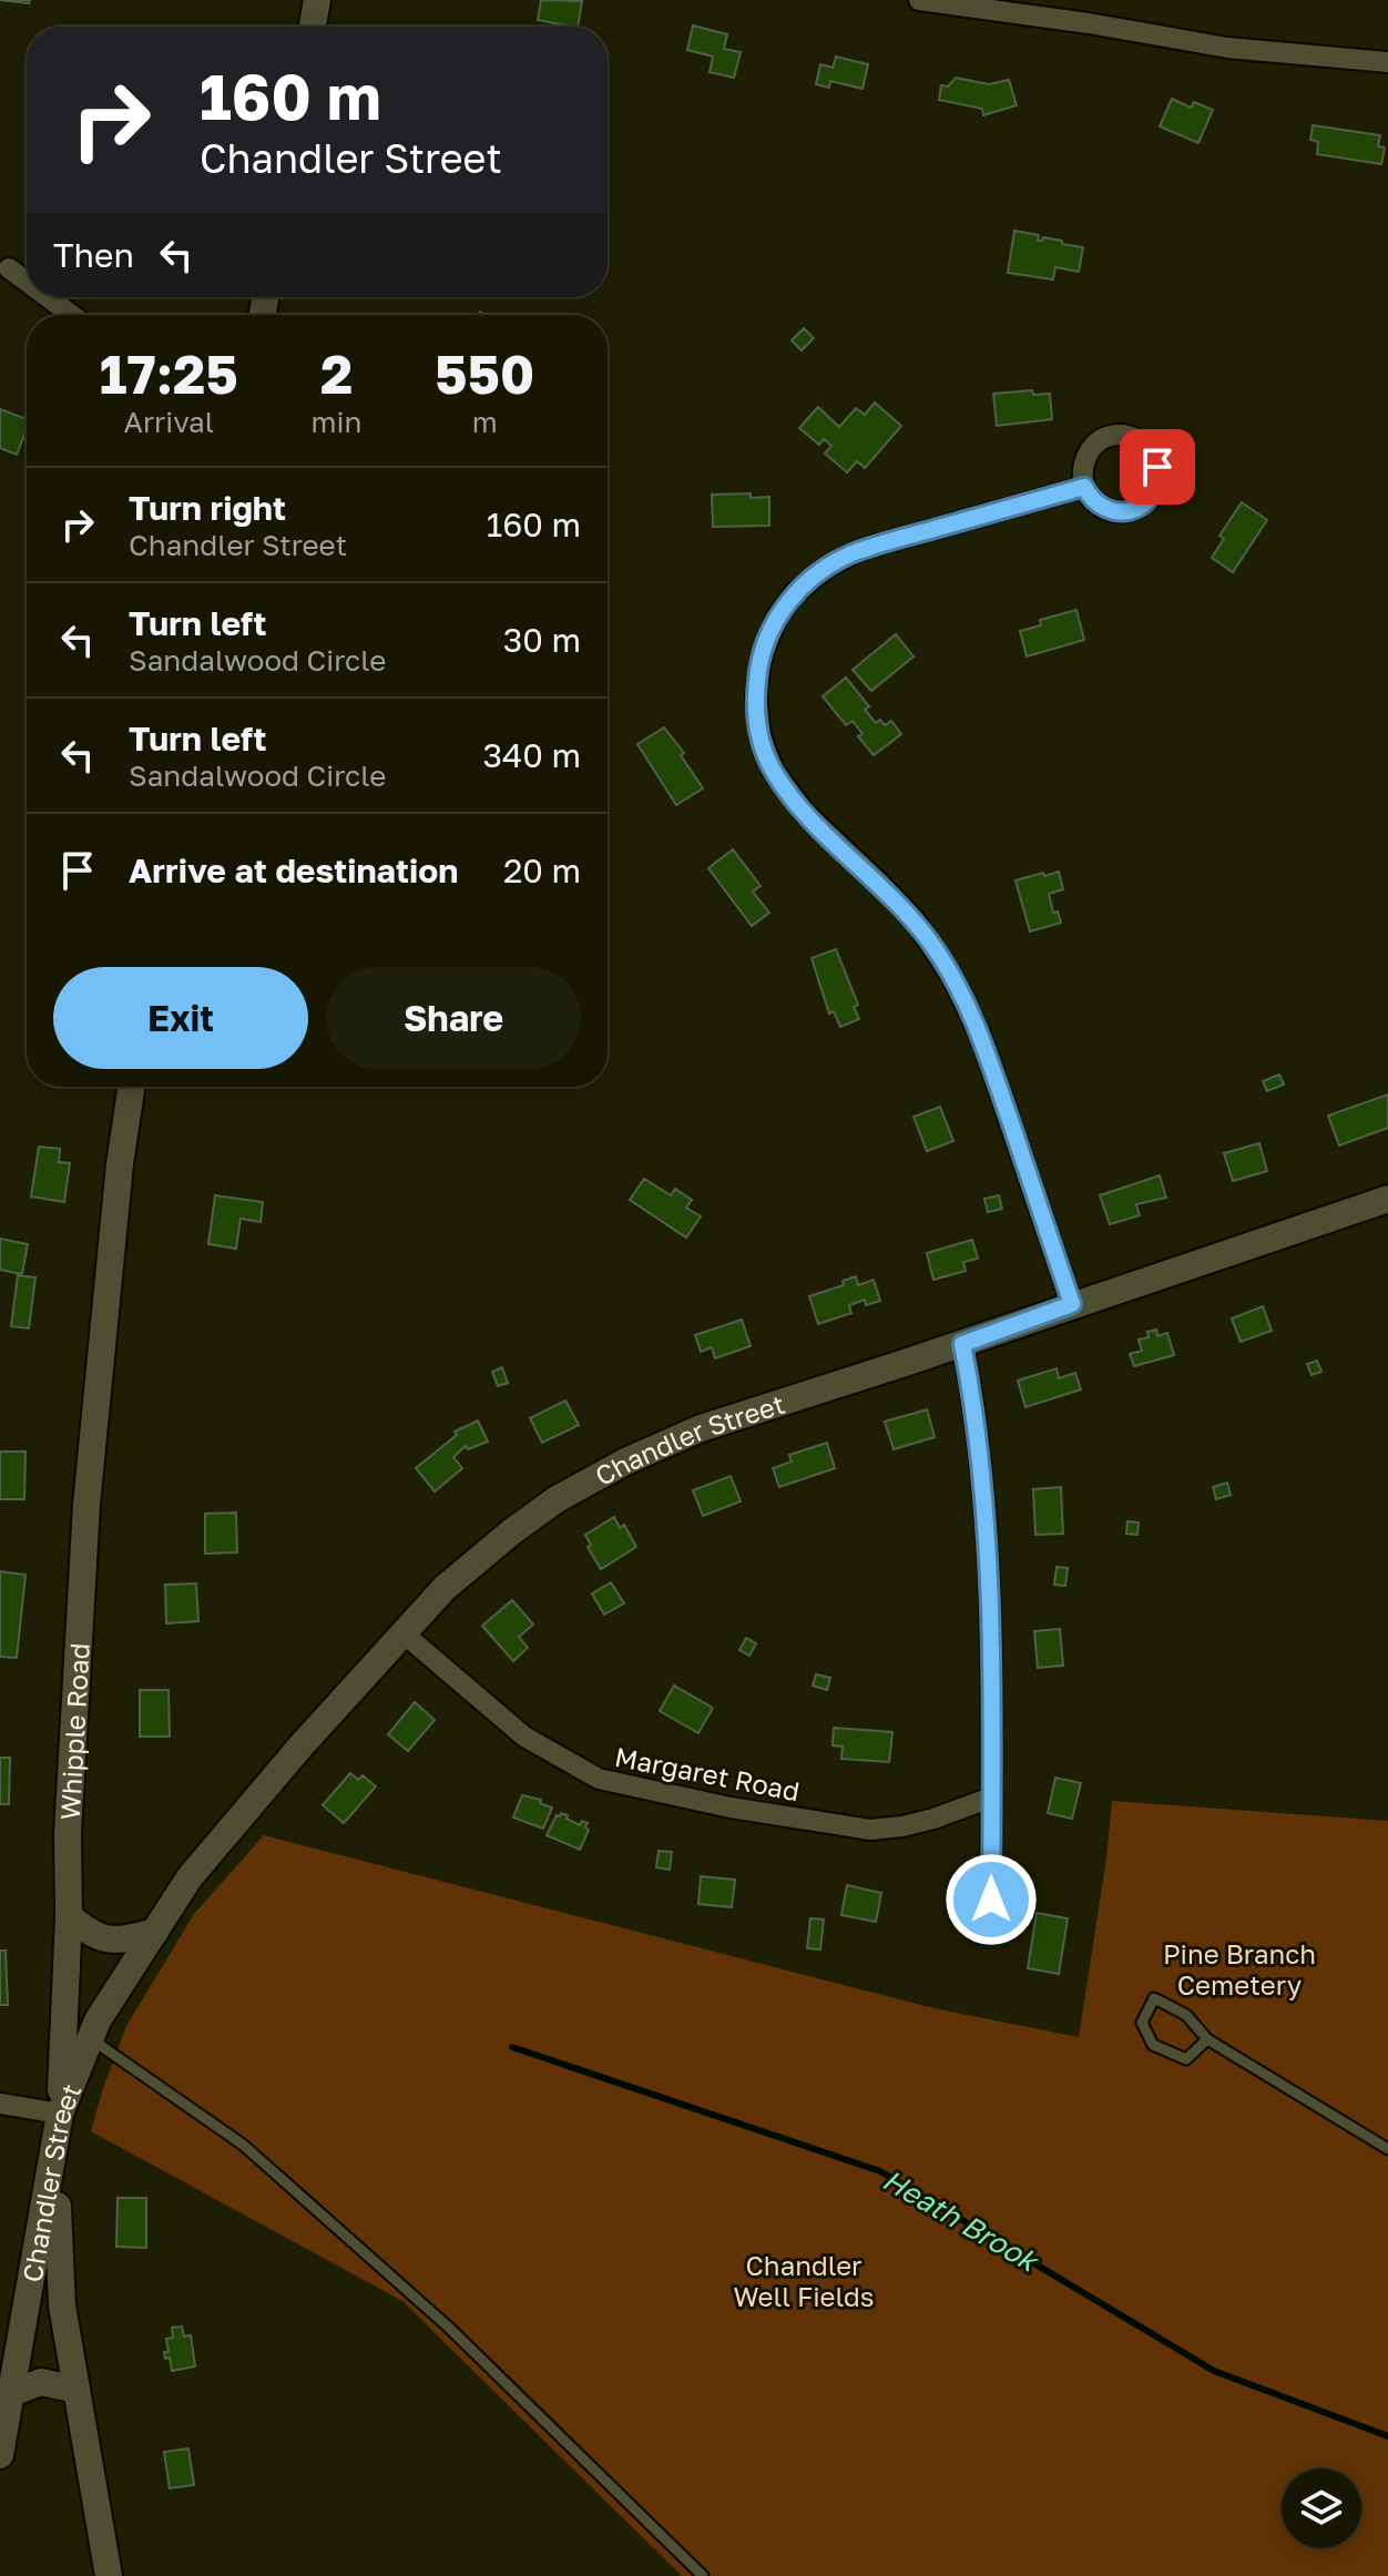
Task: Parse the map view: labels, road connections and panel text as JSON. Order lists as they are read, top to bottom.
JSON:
{
  "streets": {
    "main road": ["Chandler Street", "Whipple Road"],
    "street": ["Margaret Road"]
  },
  "crossings": [
    ["Chandler Street", "Whipple Road"],
    ["Chandler Street", "Margaret Road"]
  ],
  "water": ["Heath Brook"],
  "parks": ["Pine Branch Cemetery", "Chandler Well Fields"],
  "page": {
    "turn": ["160 m", "Chandler Street"],
    "then": "Then",
    "eta": [
      "17:25",
      "Arrival",
      "2",
      "min",
      "550",
      "m"
    ],
    "list": [
      {
        "name": "Turn right",
        "note": "Chandler Street",
        "value": "160 m"
      },
      {
        "name": "Turn left",
        "note": "Sandalwood Circle",
        "value": "30 m"
      },
      {
        "name": "Turn left",
        "note": "Sandalwood Circle",
        "value": "340 m"
      },
      {
        "name": "Arrive at destination",
        "value": "20 m"
      }
    ],
    "buttons": ["Exit", "Share"]
  }
}
